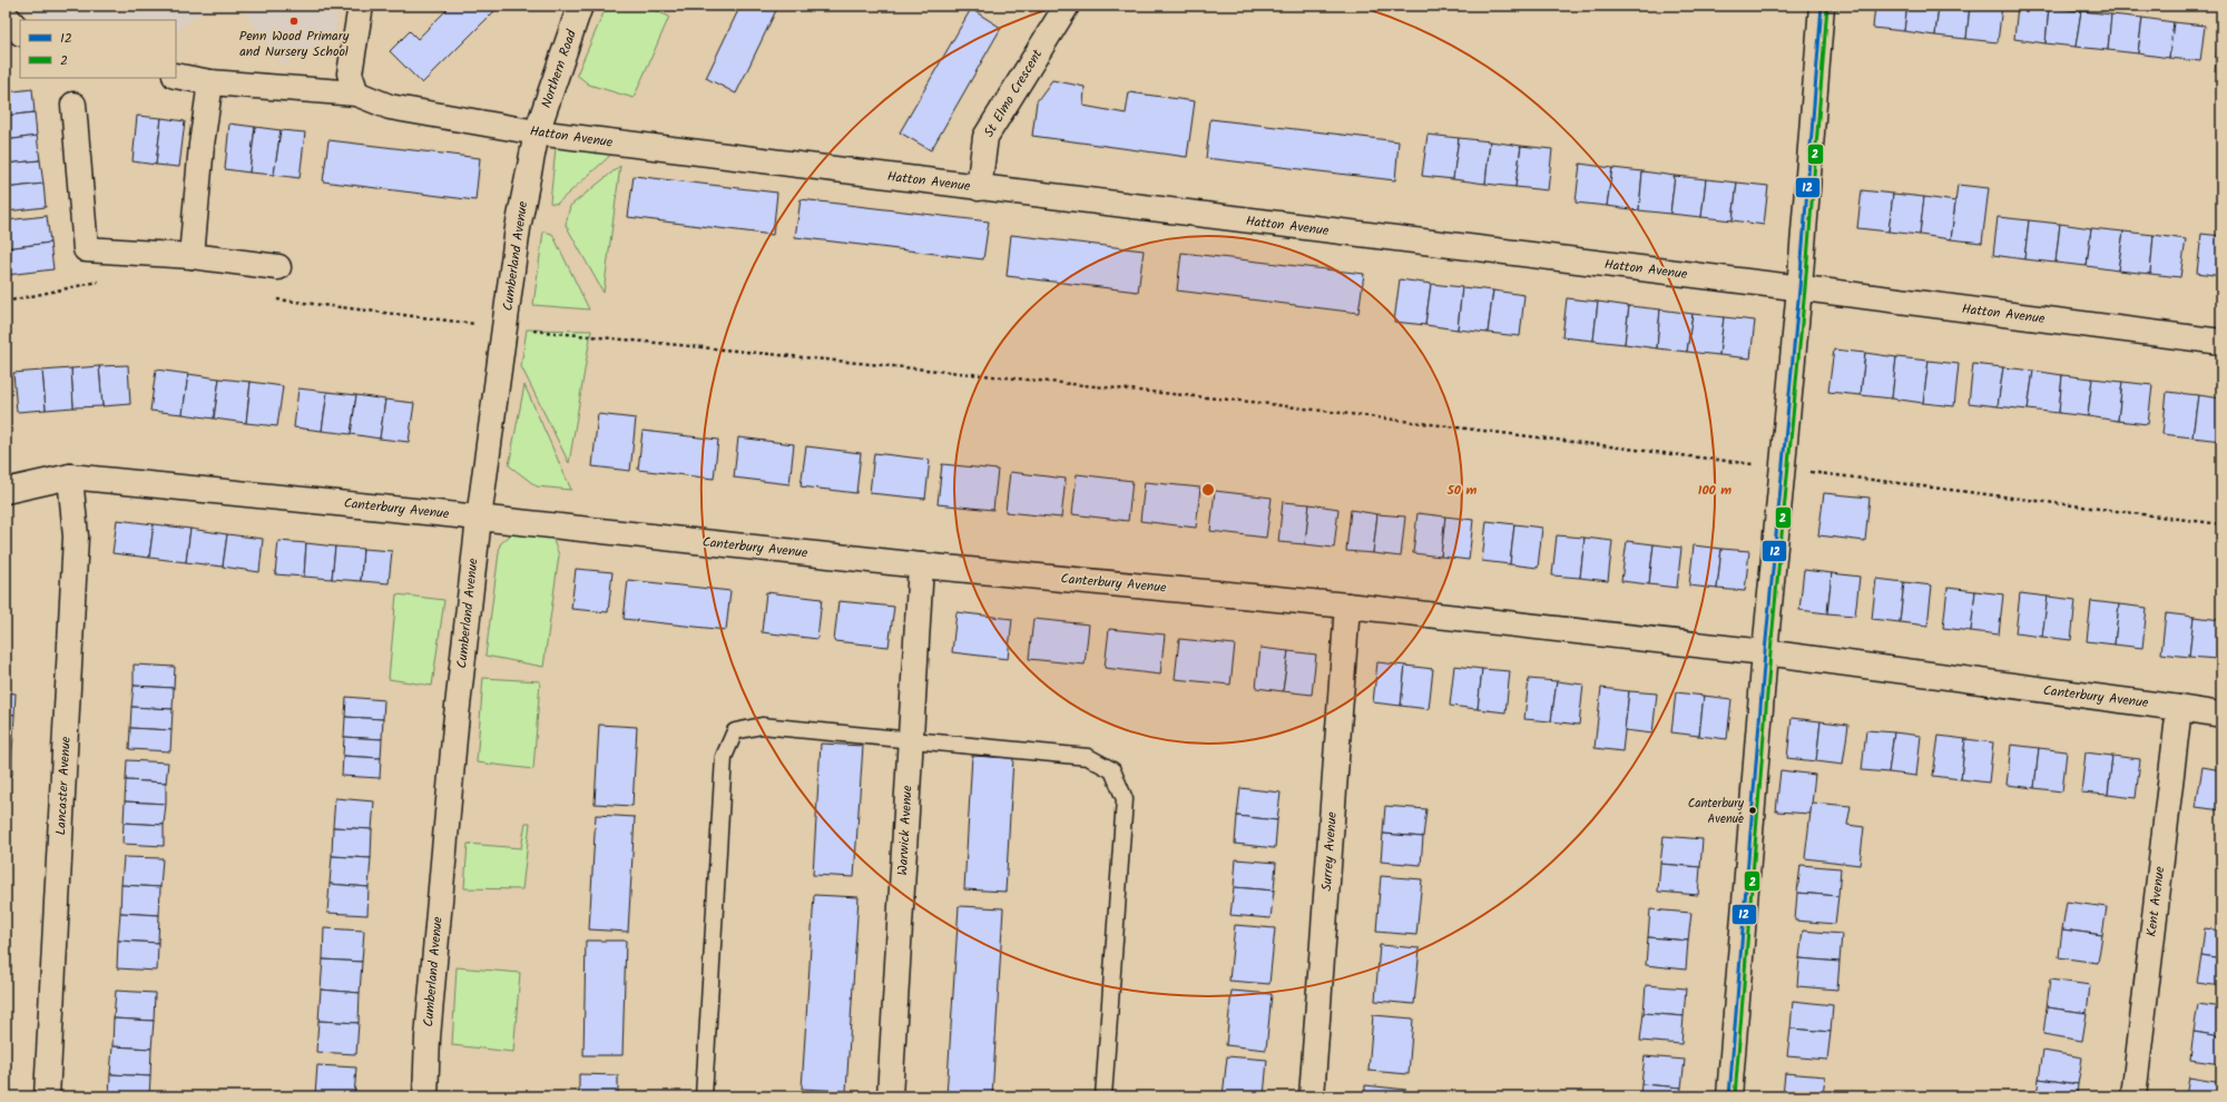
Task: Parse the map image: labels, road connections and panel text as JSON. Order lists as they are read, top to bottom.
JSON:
{
  "streets": {
    "street": [
      "Northern Road",
      "St Elmo Crescent",
      "Hatton Avenue",
      "Cumberland Avenue",
      "Canterbury Avenue",
      "Lancaster Avenue",
      "Warwick Avenue",
      "Surrey Avenue",
      "Kent Avenue"
    ]
  },
  "crossings": [
    ["Northern Road", "Hatton Avenue"],
    ["Northern Road", "Cumberland Avenue"],
    ["St Elmo Crescent", "Hatton Avenue"],
    ["Hatton Avenue", "Cumberland Avenue"],
    ["Cumberland Avenue", "Canterbury Avenue"],
    ["Canterbury Avenue", "Lancaster Avenue"],
    ["Canterbury Avenue", "Warwick Avenue"],
    ["Canterbury Avenue", "Surrey Avenue"],
    ["Canterbury Avenue", "Kent Avenue"]
  ],
  "places": ["Penn Wood Primary and Nursery School", "Canterbury Avenue"],
  "lines": ["transit line 12", "transit line 2"],
  "legend": ["12", "2"],
  "rings": ["50 m", "100 m"]
}
